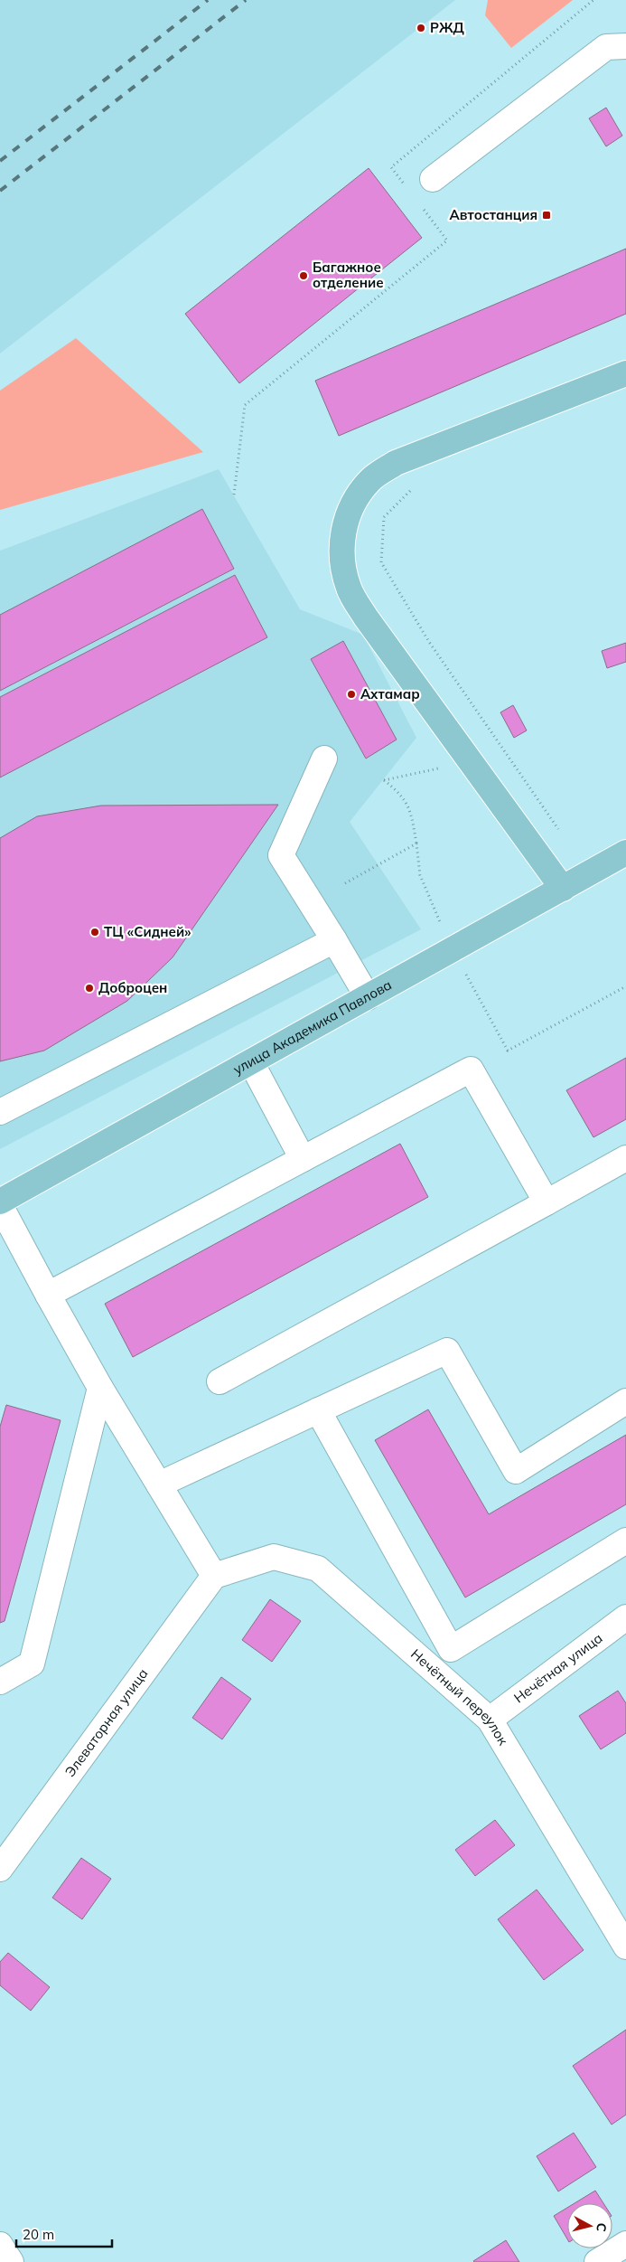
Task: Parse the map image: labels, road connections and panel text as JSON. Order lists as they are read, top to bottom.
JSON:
{
  "streets": {
    "main road": ["улица Академика Павлова"],
    "street": ["Нечётная улица", "Нечётный переулок", "Элеваторная улица"]
  },
  "crossings": [
    ["Нечётная улица", "Нечётный переулок"],
    ["Нечётный переулок", "Элеваторная улица"]
  ],
  "places": {
    "other": [
      "РЖД",
      "Багажное отделение",
      "Ахтамар",
      "ТЦ «Сидней»",
      "Доброцен"
    ],
    "transit": ["Автостанция"]
  },
  "scale_bar": "20 m",
  "north": "right"
}
